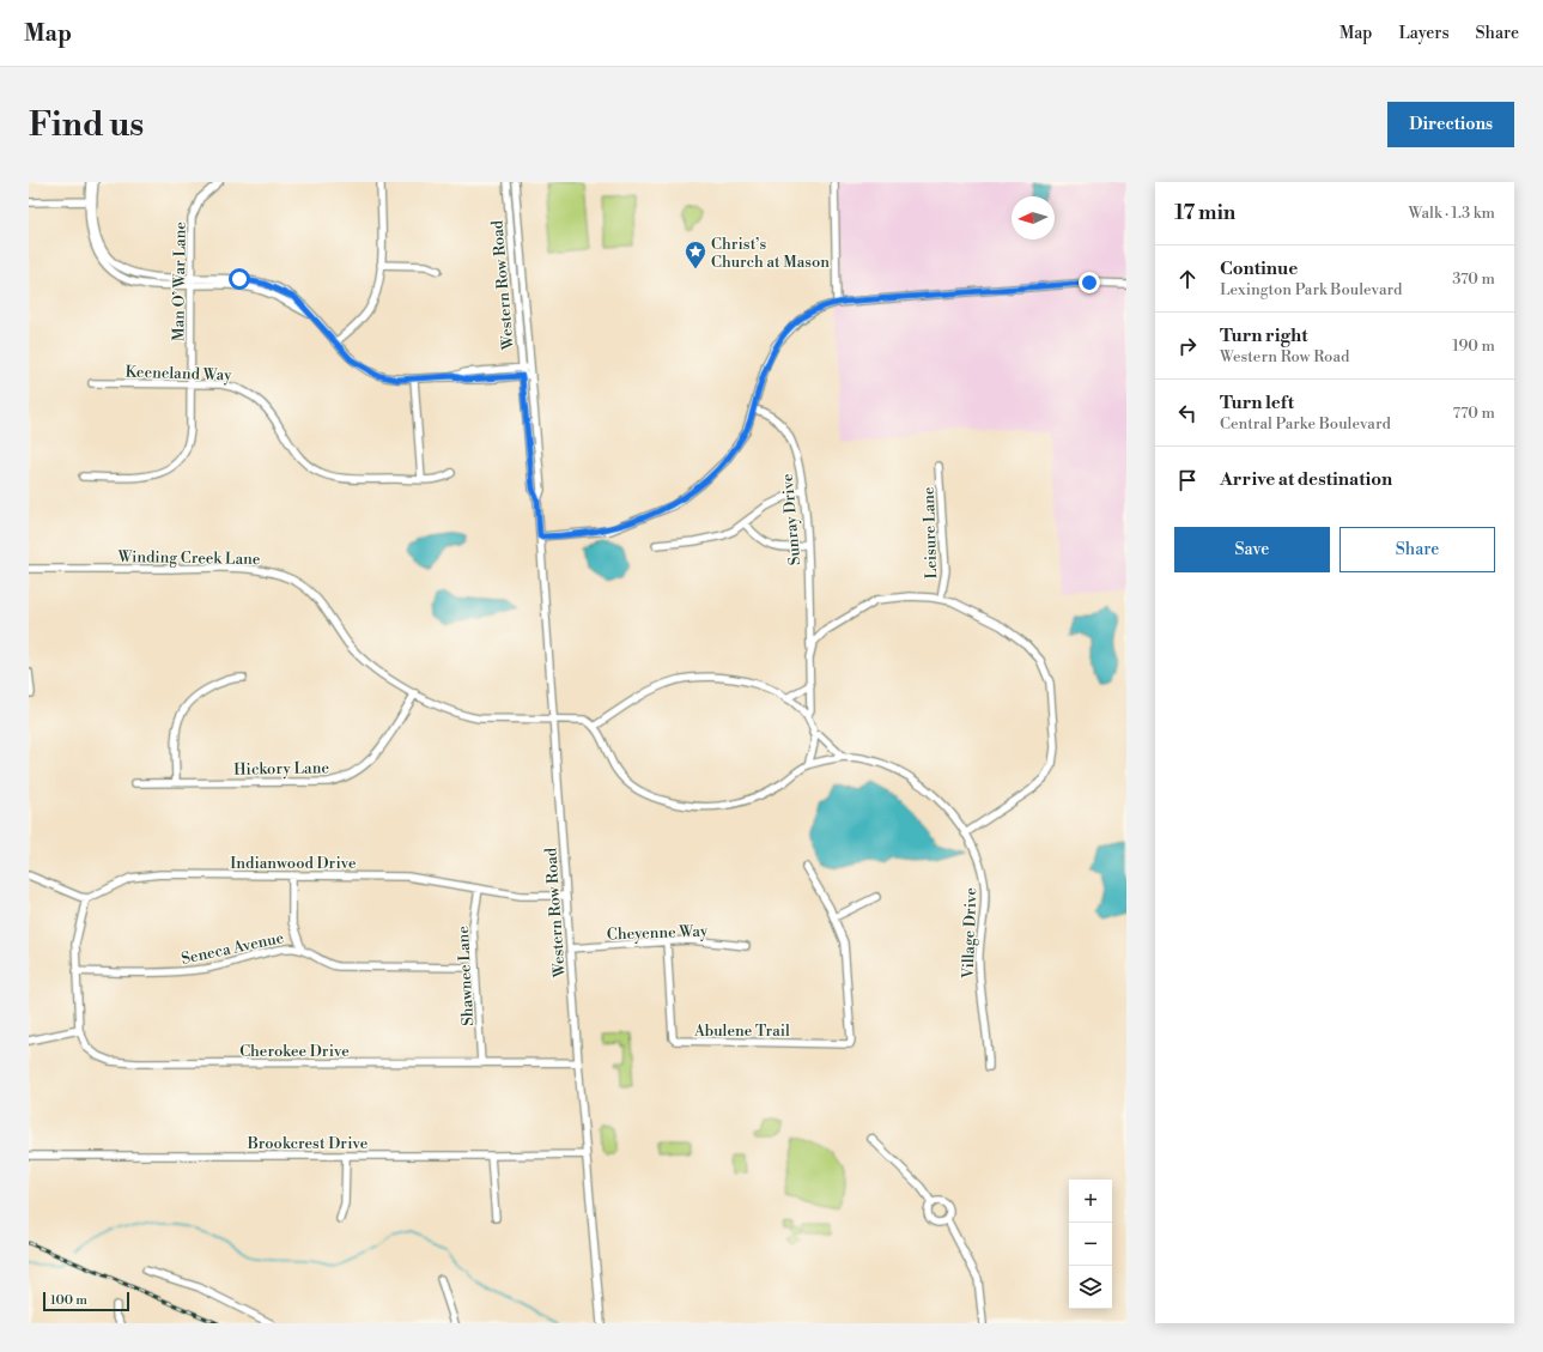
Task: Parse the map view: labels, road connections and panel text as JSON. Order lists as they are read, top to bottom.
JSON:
{
  "streets": {
    "street": [
      "Man O’ War Lane",
      "Western Row Road",
      "Keeneland Way",
      "Sunray Drive",
      "Leisure Lane",
      "Winding Creek Lane",
      "Hickory Lane",
      "Indianwood Drive",
      "Cheyenne Way",
      "Village Drive",
      "Seneca Avenue",
      "Shawnee Lane",
      "Abulene Trail",
      "Cherokee Drive",
      "Brookcrest Drive"
    ]
  },
  "crossings": [
    ["Man O’ War Lane", "Keeneland Way"],
    ["Western Row Road", "Winding Creek Lane"],
    ["Western Row Road", "Indianwood Drive"],
    ["Western Row Road", "Cheyenne Way"],
    ["Western Row Road", "Cherokee Drive"],
    ["Western Row Road", "Brookcrest Drive"],
    ["Winding Creek Lane", "Hickory Lane"],
    ["Indianwood Drive", "Shawnee Lane"],
    ["Cheyenne Way", "Abulene Trail"],
    ["Seneca Avenue", "Shawnee Lane"],
    ["Shawnee Lane", "Cherokee Drive"]
  ],
  "places": {
    "place": ["Christ’s Church at Mason"]
  },
  "scale_bar": "100 m",
  "north": "left",
  "page": {
    "header": "Map",
    "nav": ["Map", "Layers", "Share"],
    "buttons": [
      "Directions",
      ["Save", "Share"]
    ],
    "title": "Find us",
    "heading": ["17 min", "Walk · 1.3 km"],
    "list": [
      ["Continue", "Lexington Park Boulevard", "370 m"],
      ["Turn right", "Western Row Road", "190 m"],
      ["Turn left", "Central Parke Boulevard", "770 m"],
      "Arrive at destination"
    ],
    "map_buttons": ["+", "−"],
    "scale": "100 m"
  }
}
